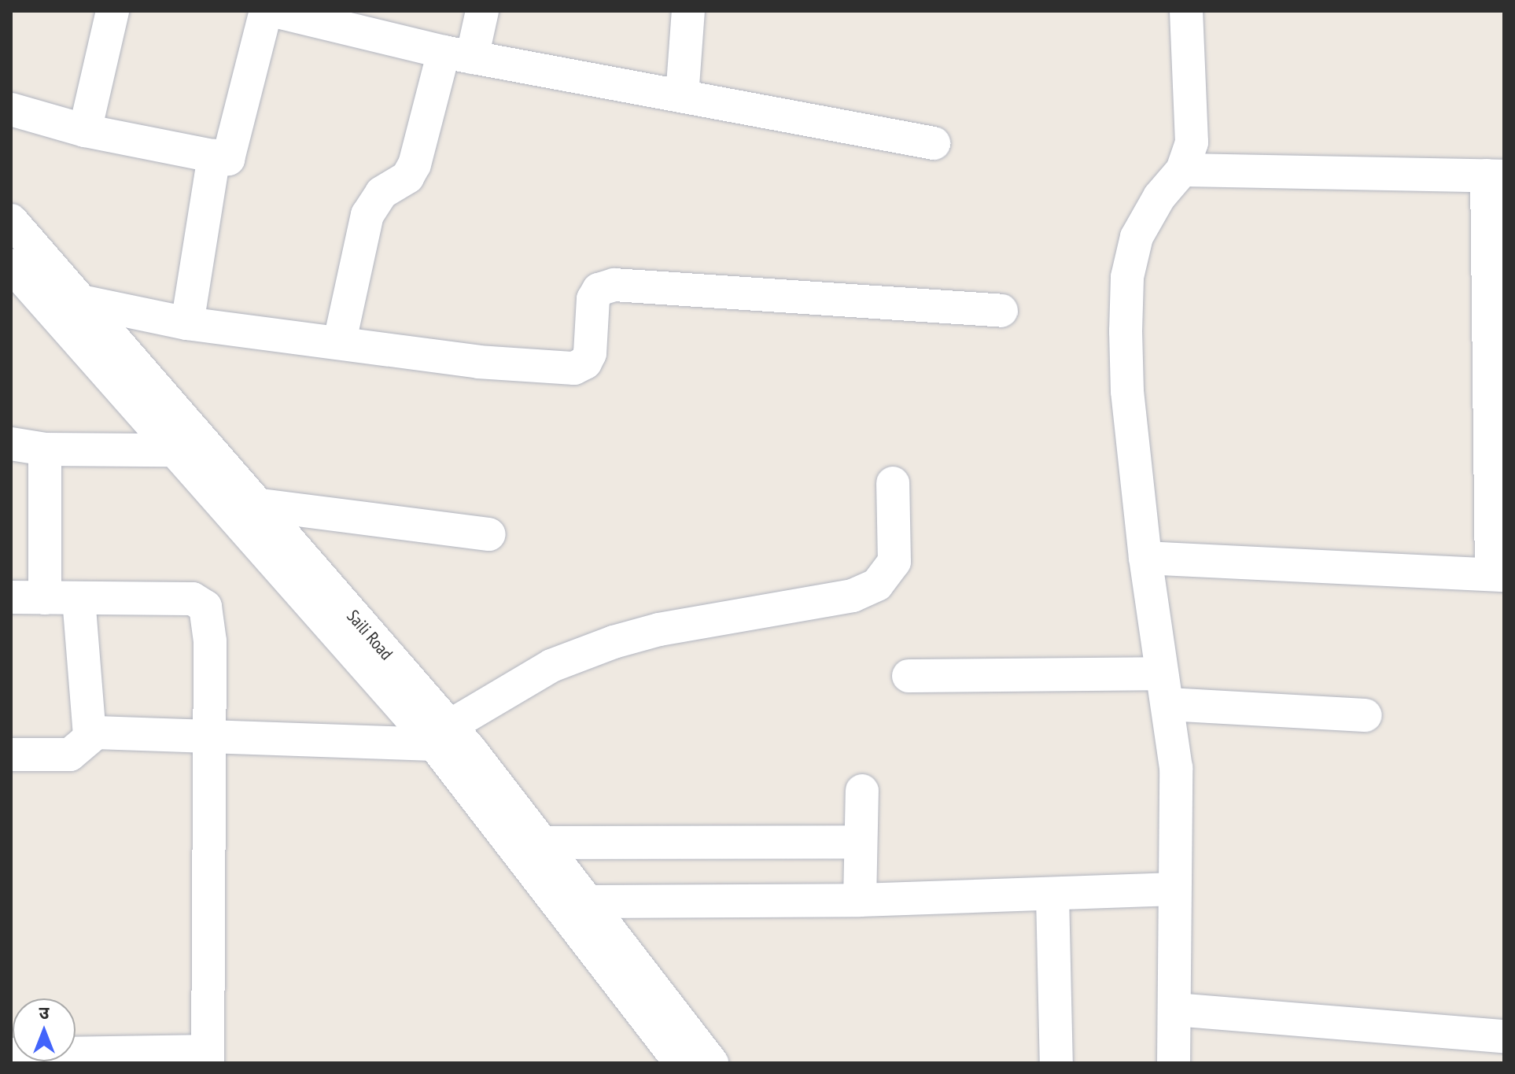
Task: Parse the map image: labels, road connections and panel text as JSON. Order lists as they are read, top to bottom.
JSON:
{
  "streets": {
    "street": ["Saili Road"]
  },
  "north": "top"
}
